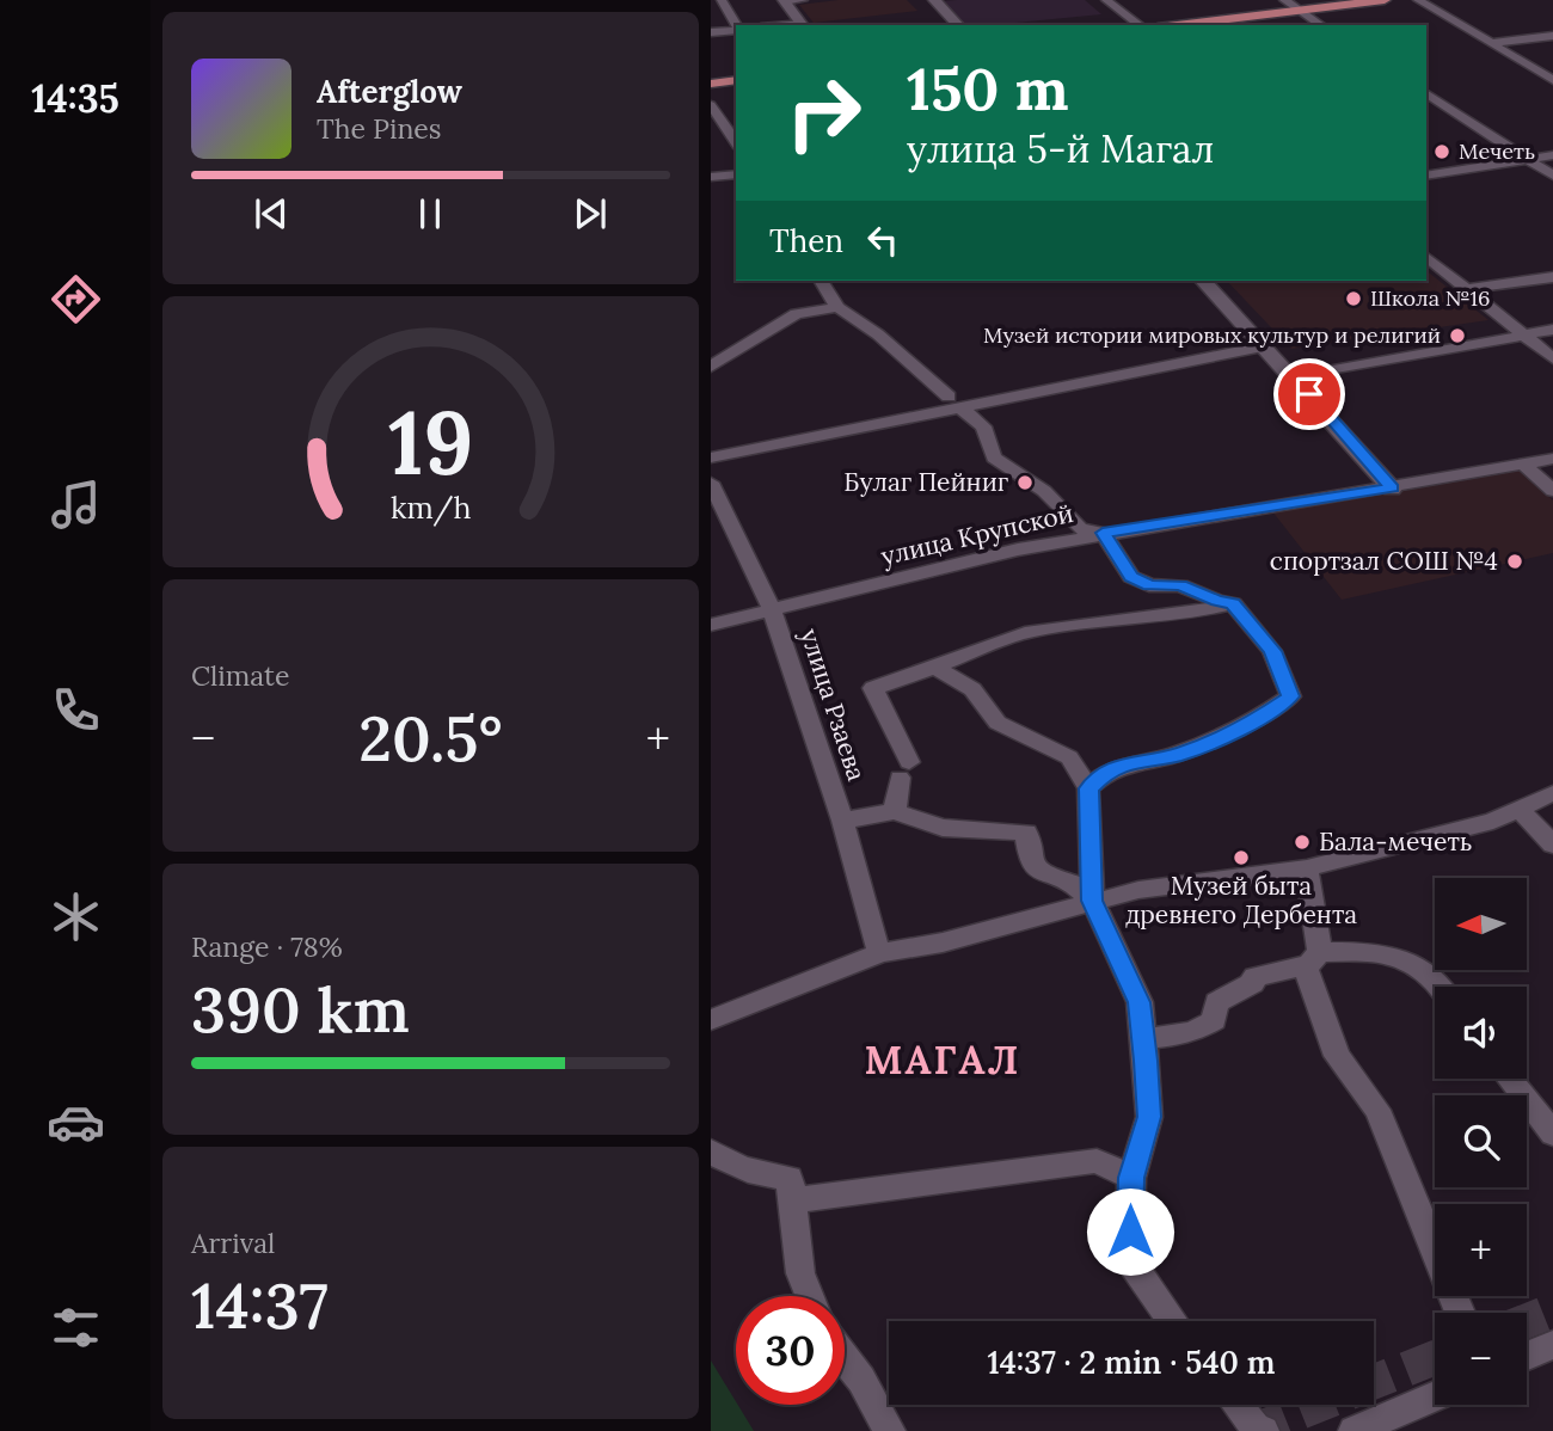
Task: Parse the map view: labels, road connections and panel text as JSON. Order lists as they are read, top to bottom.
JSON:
{
  "streets": {
    "street": ["улица Крупской", "улица Рзаева"]
  },
  "crossings": [
    ["улица Крупской", "улица Рзаева"]
  ],
  "districts": ["МАГАЛ"],
  "places": [
    "Мечеть",
    "Школа №16",
    "Музей истории мировых культур и религий",
    "Булаг Пейниг",
    "спортзал СОШ №4",
    "Бала-мечеть",
    "Музей быта древнего Дербента"
  ],
  "north": "left",
  "page": {
    "tabs": "14:35",
    "turn": ["150 m", "улица 5-й Магал"],
    "song": ["Afterglow", "The Pines"],
    "then": "Then",
    "tile": [
      "Climate",
      ["Range · 78%", "390 km"],
      ["Arrival", "14:37"]
    ],
    "heat": ["−", "20.5°", "+"],
    "map_buttons": ["+", "−"],
    "limit": "30",
    "trip": "14:37 · 2 min · 540 m",
    "gauge": ["19", "km/h"]
  }
}
